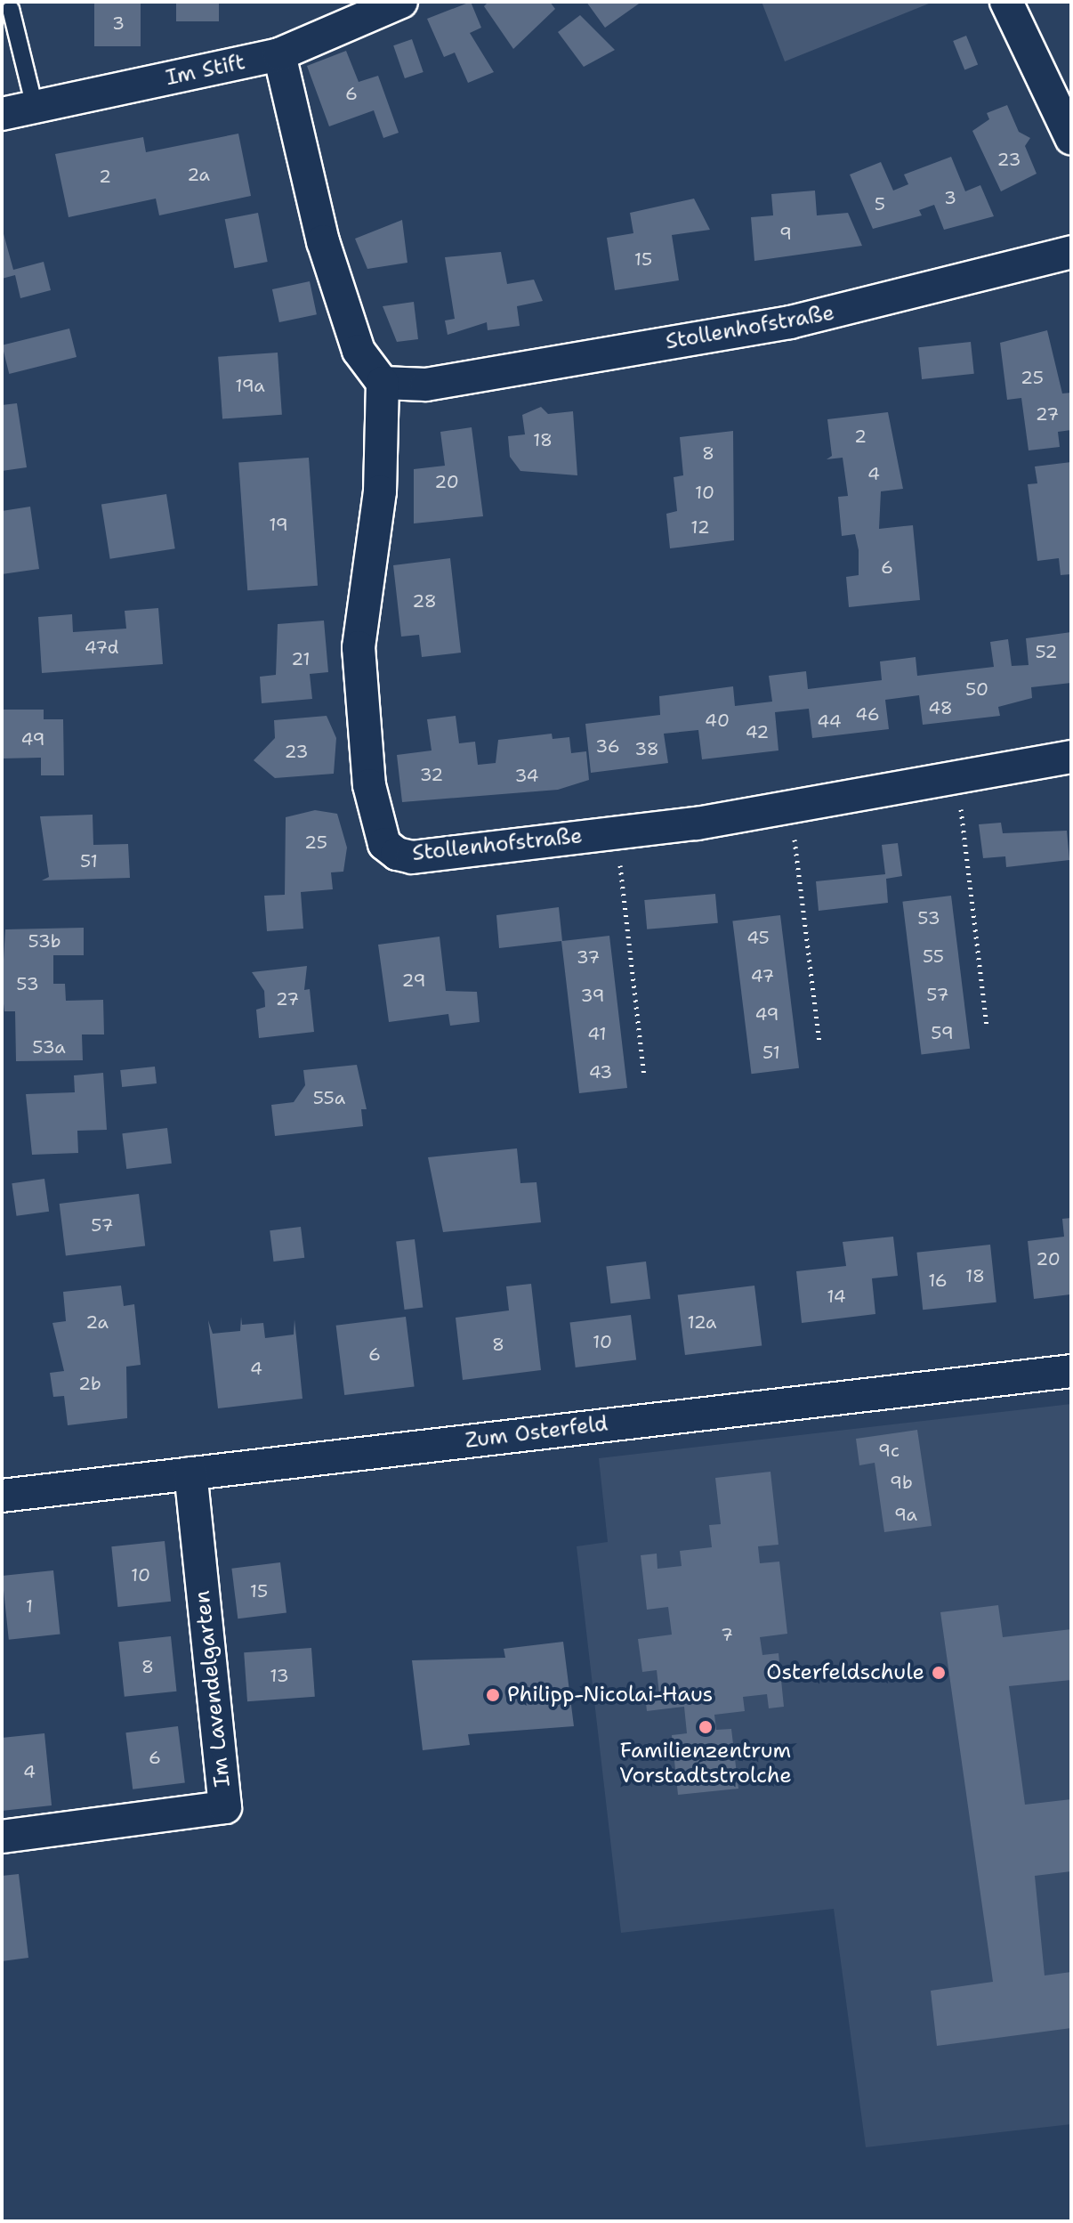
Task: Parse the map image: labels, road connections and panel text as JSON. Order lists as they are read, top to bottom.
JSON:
{
  "streets": {
    "street": [
      "Im Stift",
      "Stollenhofstraße",
      "Zum Osterfeld",
      "Im Lavendelgarten"
    ]
  },
  "crossings": [
    ["Zum Osterfeld", "Im Lavendelgarten"]
  ],
  "places": ["Osterfeldschule", "Philipp-Nicolai-Haus", "Familienzentrum Vorstadtstrolche"],
  "house_numbers": [
    "3",
    "6",
    "23",
    "2a",
    "2",
    "3",
    "5",
    "9",
    "15",
    "25",
    "19a",
    "27",
    "2",
    "18",
    "8",
    "4",
    "20",
    "10",
    "19",
    "12",
    "6",
    "28",
    "47d",
    "52",
    "21",
    "50",
    "48",
    "46",
    "40",
    "44",
    "42",
    "49",
    "36",
    "38",
    "23",
    "32",
    "34",
    "25",
    "51",
    "53",
    "45",
    "53b",
    "55",
    "37",
    "47",
    "29",
    "53",
    "57",
    "39",
    "27",
    "49",
    "59",
    "41",
    "53a",
    "51",
    "43",
    "55a",
    "57",
    "20",
    "18",
    "16",
    "14",
    "2a",
    "12a",
    "10",
    "8",
    "6",
    "4",
    "2b",
    "9c",
    "9b",
    "9a",
    "10",
    "15",
    "1",
    "7",
    "8",
    "13",
    "6",
    "4"
  ]
}
